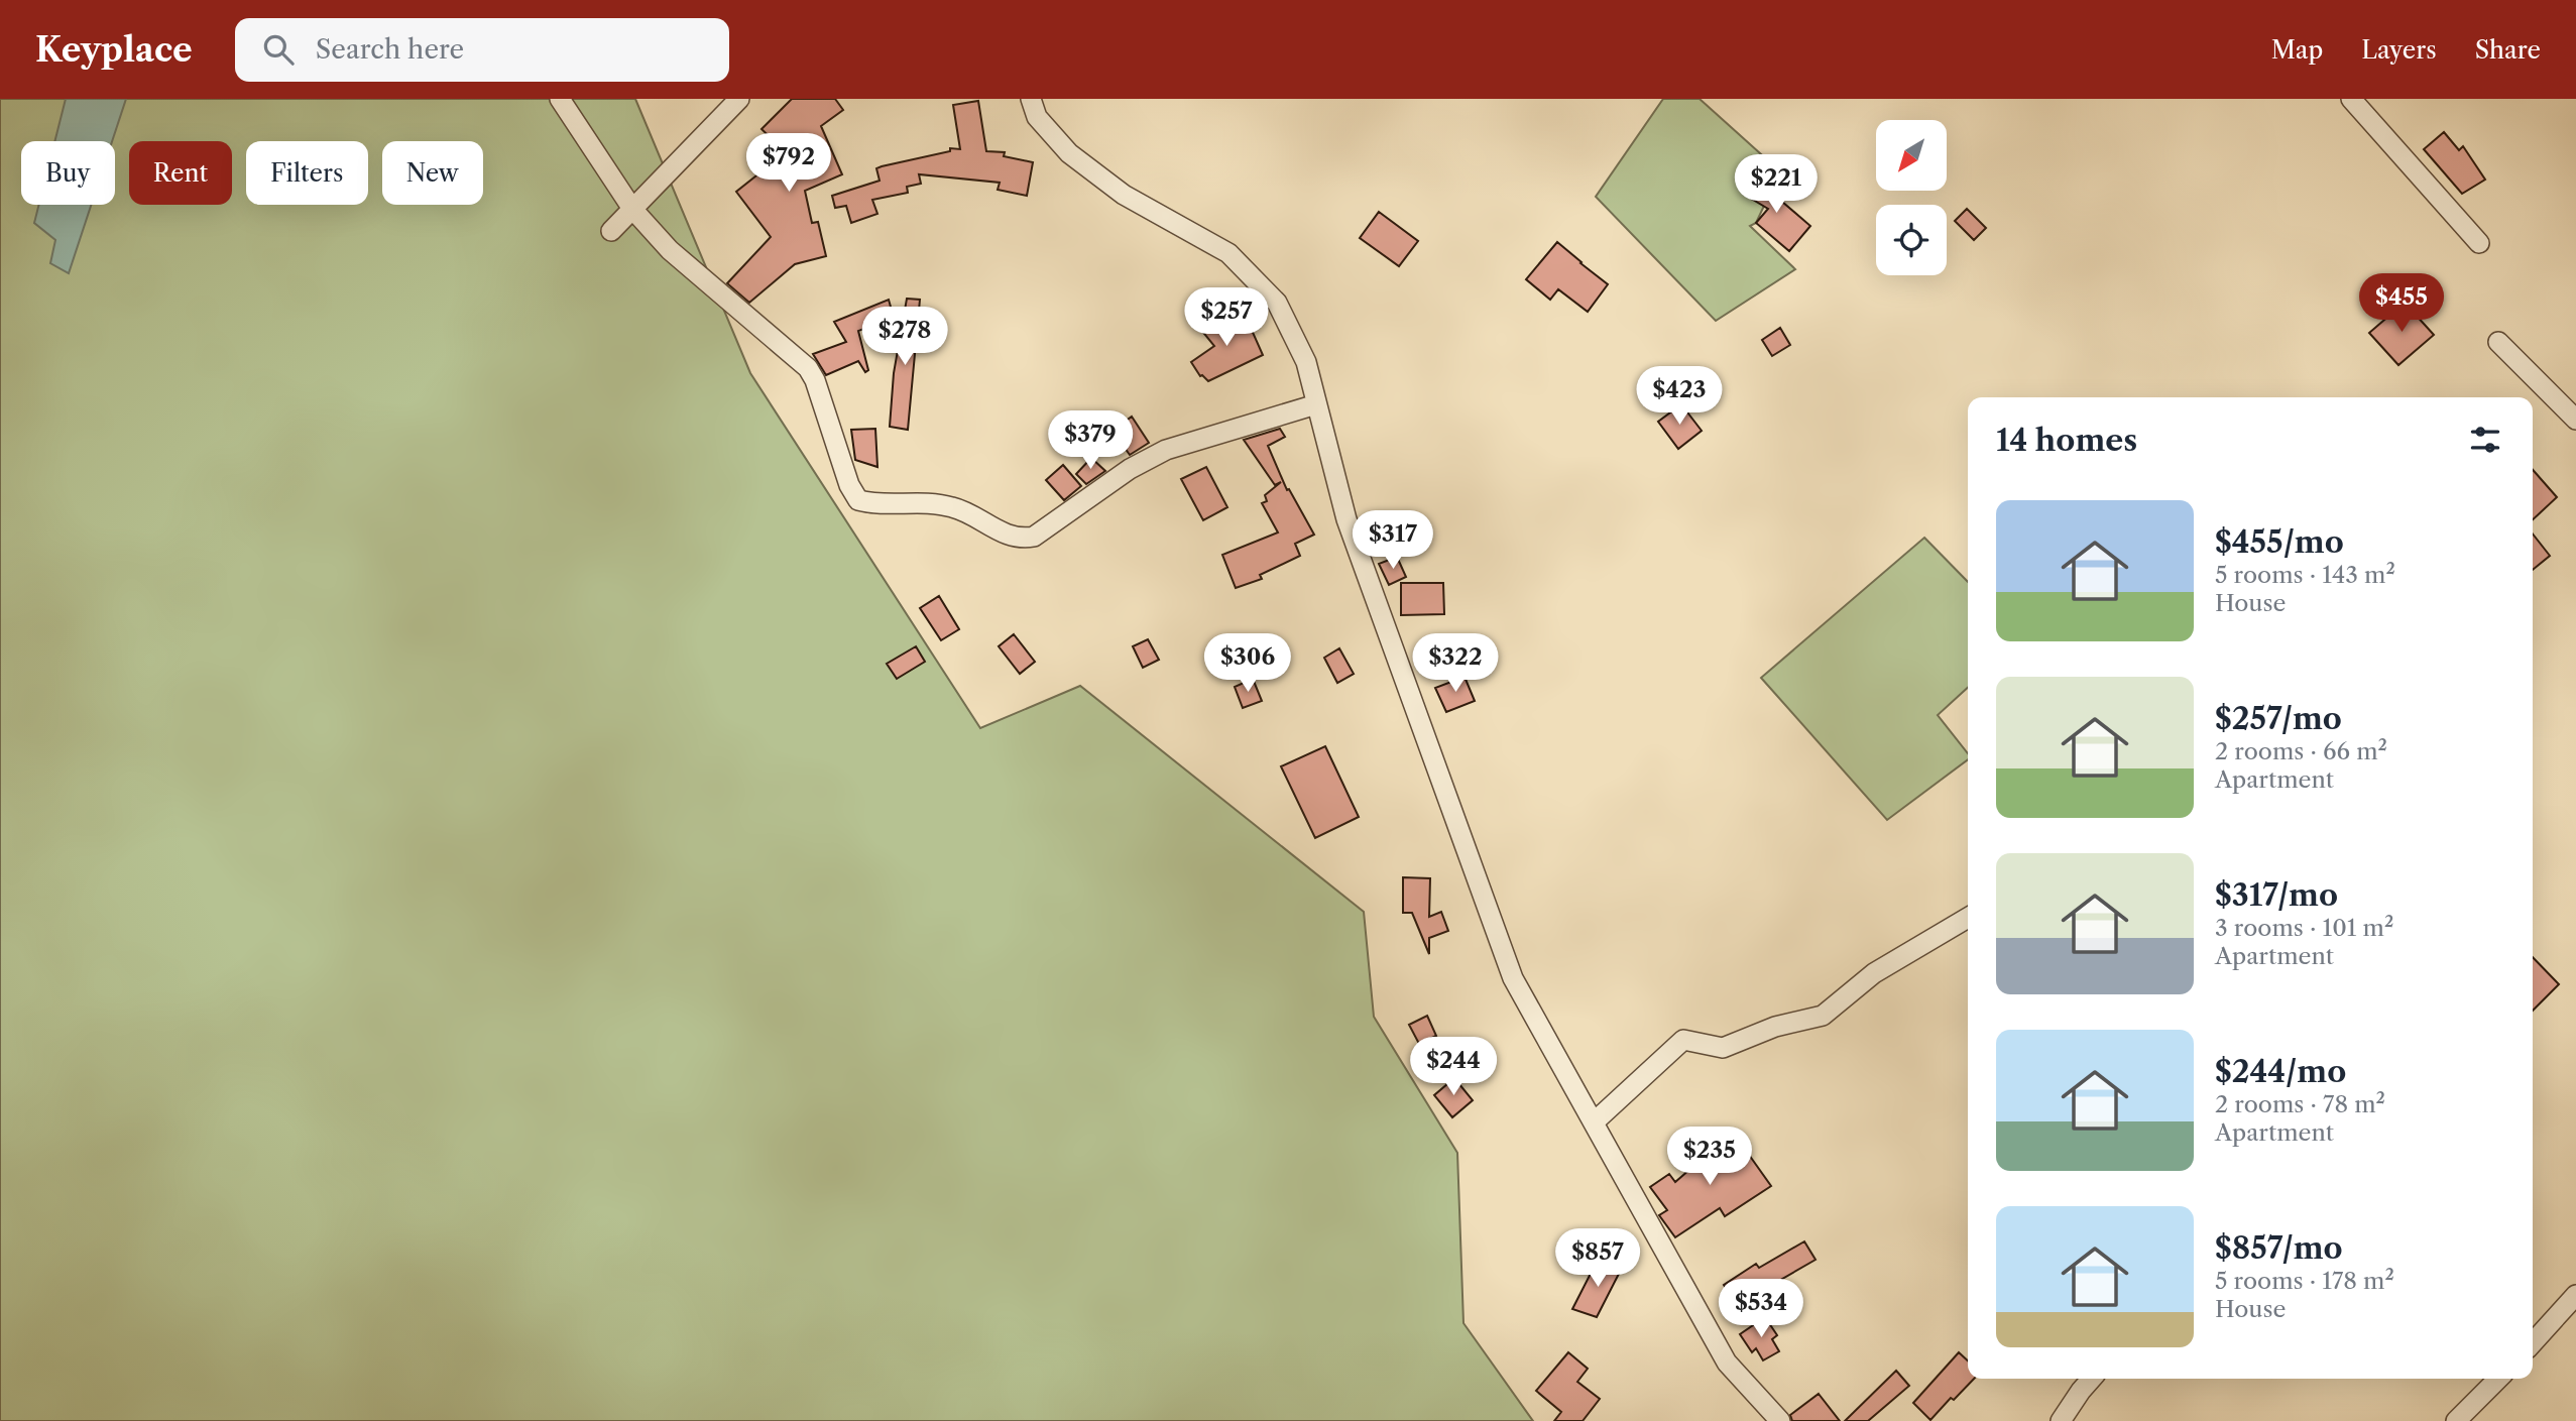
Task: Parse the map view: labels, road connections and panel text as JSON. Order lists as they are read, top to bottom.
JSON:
{
  "north": "bottom left",
  "page": {
    "header": "Keyplace",
    "search": "Search here",
    "nav": ["Map", "Layers", "Share"],
    "price": [
      "$792",
      "$221",
      "$455",
      "$257",
      "$278",
      "$423",
      "$379",
      "$317",
      "$306",
      "$322",
      "$244",
      "$235",
      "$857",
      "$534"
    ],
    "chip": [
      "Buy",
      "Rent",
      "Filters",
      "New"
    ],
    "heading": "14 homes",
    "list": [
      {
        "name": "$455/mo",
        "note": "5 rooms · 143 m² · House"
      },
      {
        "name": "$257/mo",
        "note": "2 rooms · 66 m² · Apartment"
      },
      {
        "name": "$317/mo",
        "note": "3 rooms · 101 m² · Apartment"
      },
      {
        "name": "$244/mo",
        "note": "2 rooms · 78 m² · Apartment"
      },
      {
        "name": "$857/mo",
        "note": "5 rooms · 178 m² · House"
      }
    ]
  }
}
